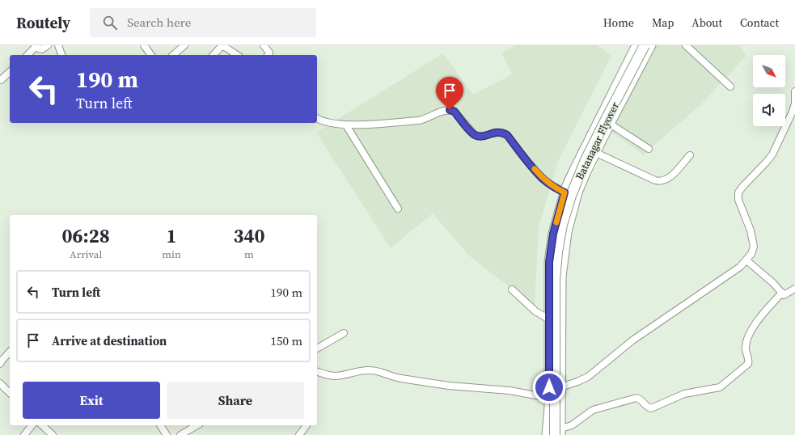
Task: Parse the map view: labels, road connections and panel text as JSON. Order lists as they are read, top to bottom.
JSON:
{
  "streets": {
    "main road": ["Batanagar Flyover"]
  },
  "north": "bottom right",
  "page": {
    "header": "Routely",
    "search": "Search here",
    "nav": [
      "Home",
      "Map",
      "About",
      "Contact"
    ],
    "turn": ["190 m", "Turn left"],
    "eta": [
      "06:28",
      "Arrival",
      "1",
      "min",
      "340",
      "m"
    ],
    "list": [
      {
        "name": "Turn left",
        "value": "190 m"
      },
      {
        "name": "Arrive at destination",
        "value": "150 m"
      }
    ],
    "buttons": ["Exit", "Share"]
  }
}
